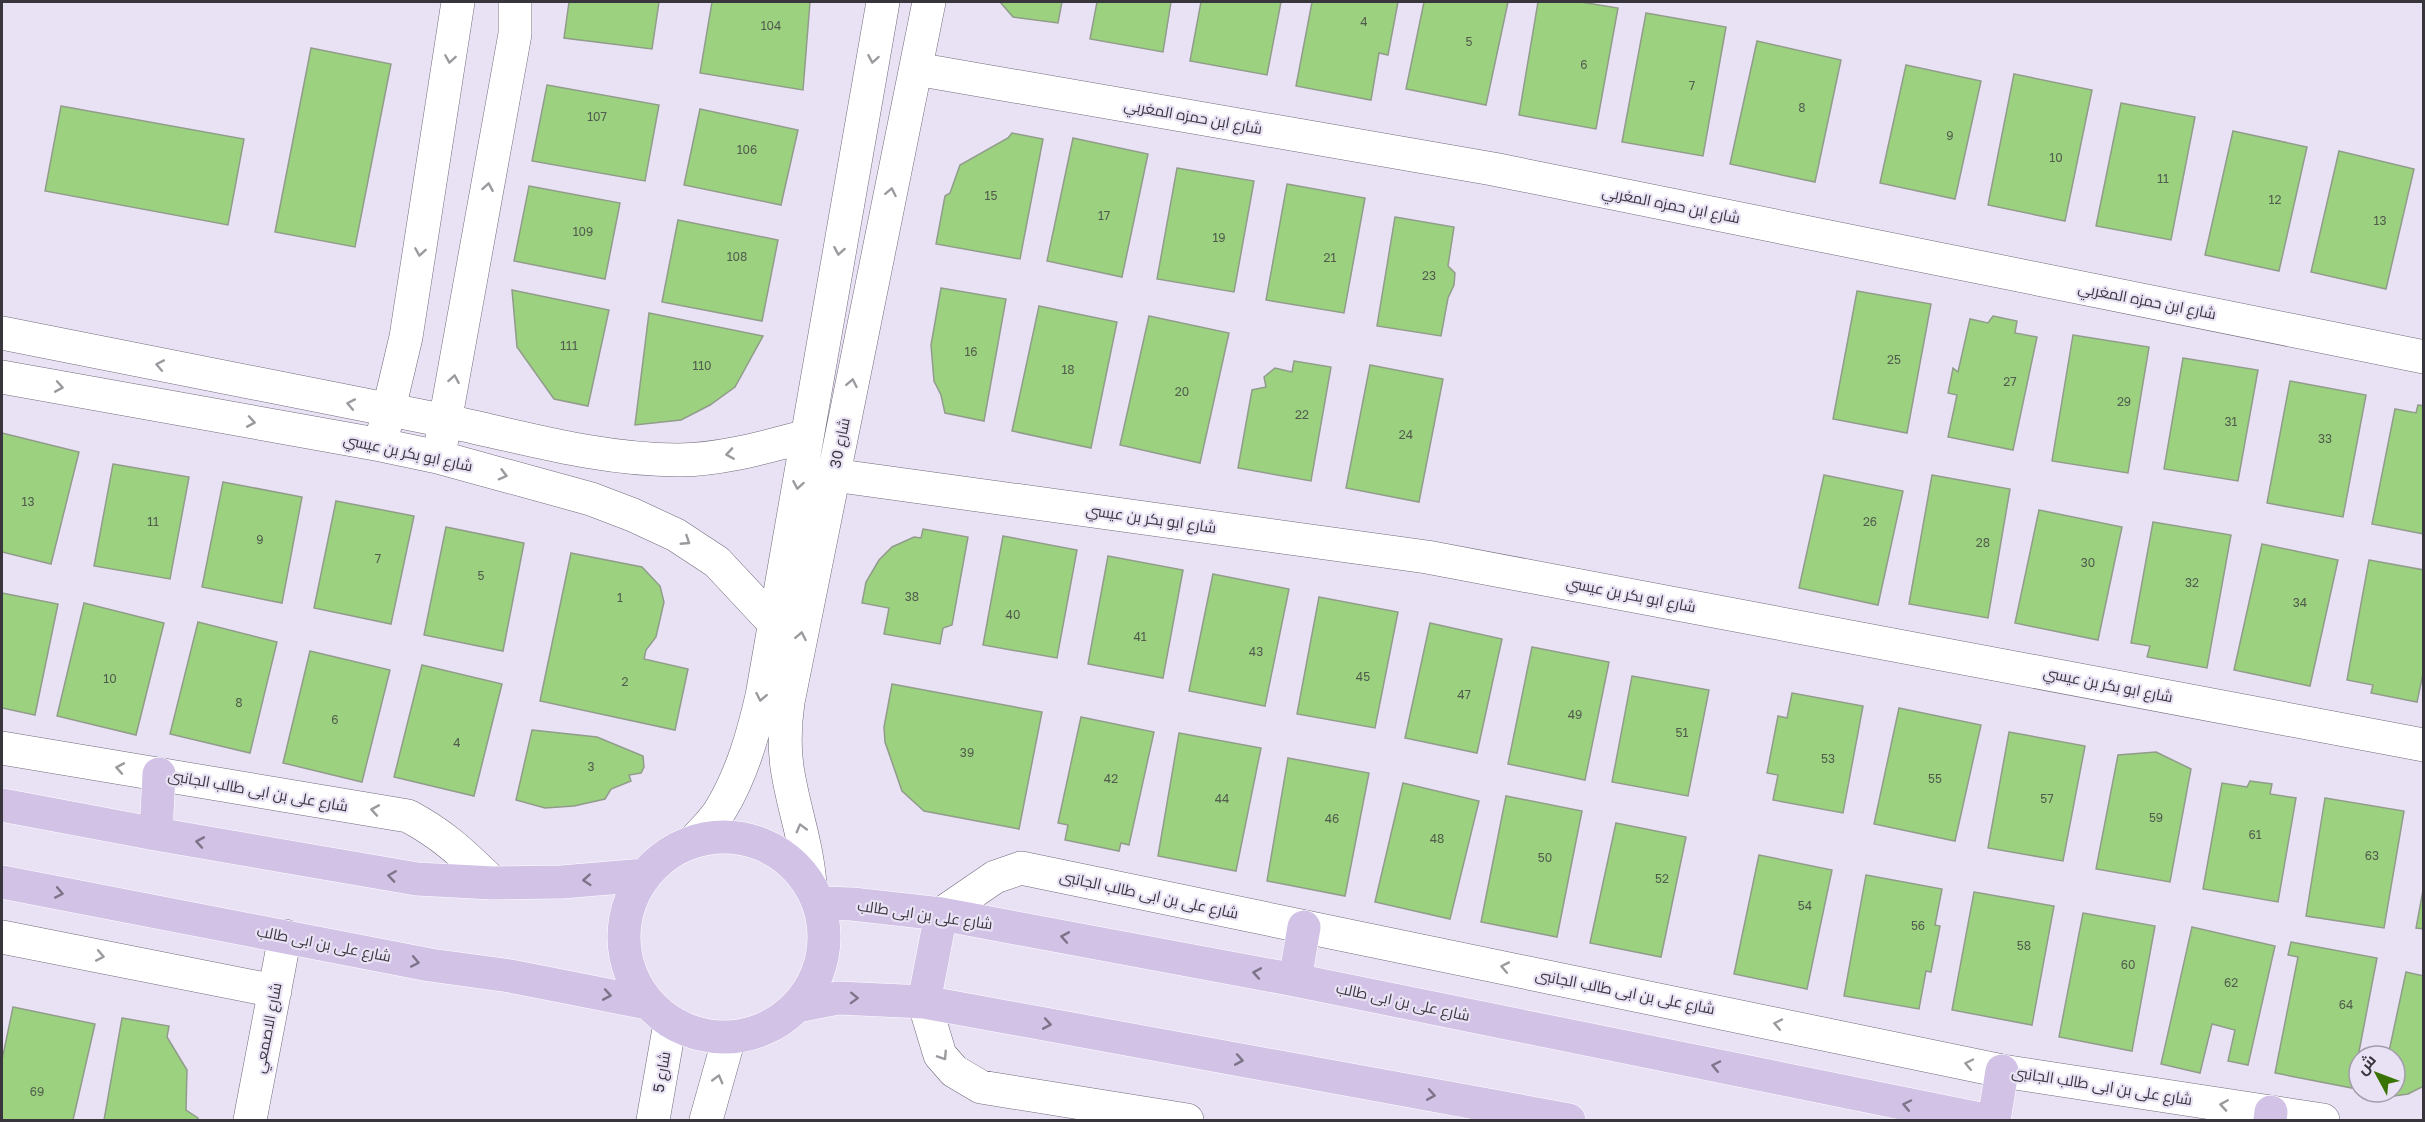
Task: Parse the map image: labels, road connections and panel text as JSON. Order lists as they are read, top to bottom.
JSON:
{
  "streets": {
    "main road": ["شارع على بن ابى طالب"],
    "street": [
      "شارع ابن حمزه المغربي",
      "شارع 30",
      "شارع ابو بكر بن عيسي",
      "شارع على بن ابى طالب الجانبى",
      "شارع الاصمعي",
      "شارع 5"
    ]
  },
  "crossings": [
    ["شارع ابن حمزه المغربي", "شارع 30"],
    ["شارع 30", "شارع ابو بكر بن عيسي"],
    ["شارع 30", "شارع على بن ابى طالب"],
    ["شارع 30", "شارع 5"],
    ["شارع على بن ابى طالب الجانبى", "شارع على بن ابى طالب"],
    ["شارع على بن ابى طالب", "شارع الاصمعي"],
    ["شارع على بن ابى طالب", "شارع 5"]
  ],
  "one_way": ["شارع على بن ابى طالب الجانبى"],
  "house_numbers": [
    "4",
    "104",
    "5",
    "6",
    "7",
    "8",
    "107",
    "9",
    "106",
    "10",
    "11",
    "15",
    "12",
    "17",
    "13",
    "109",
    "19",
    "108",
    "21",
    "23",
    "111",
    "16",
    "25",
    "110",
    "18",
    "27",
    "20",
    "29",
    "22",
    "31",
    "24",
    "33",
    "13",
    "11",
    "26",
    "9",
    "28",
    "7",
    "30",
    "5",
    "32",
    "38",
    "1",
    "34",
    "40",
    "41",
    "43",
    "45",
    "10",
    "2",
    "47",
    "8",
    "49",
    "6",
    "51",
    "4",
    "39",
    "53",
    "3",
    "42",
    "55",
    "44",
    "57",
    "59",
    "46",
    "61",
    "48",
    "63",
    "50",
    "52",
    "54",
    "56",
    "58",
    "60",
    "62",
    "64",
    "69"
  ],
  "north": "top left"
}
